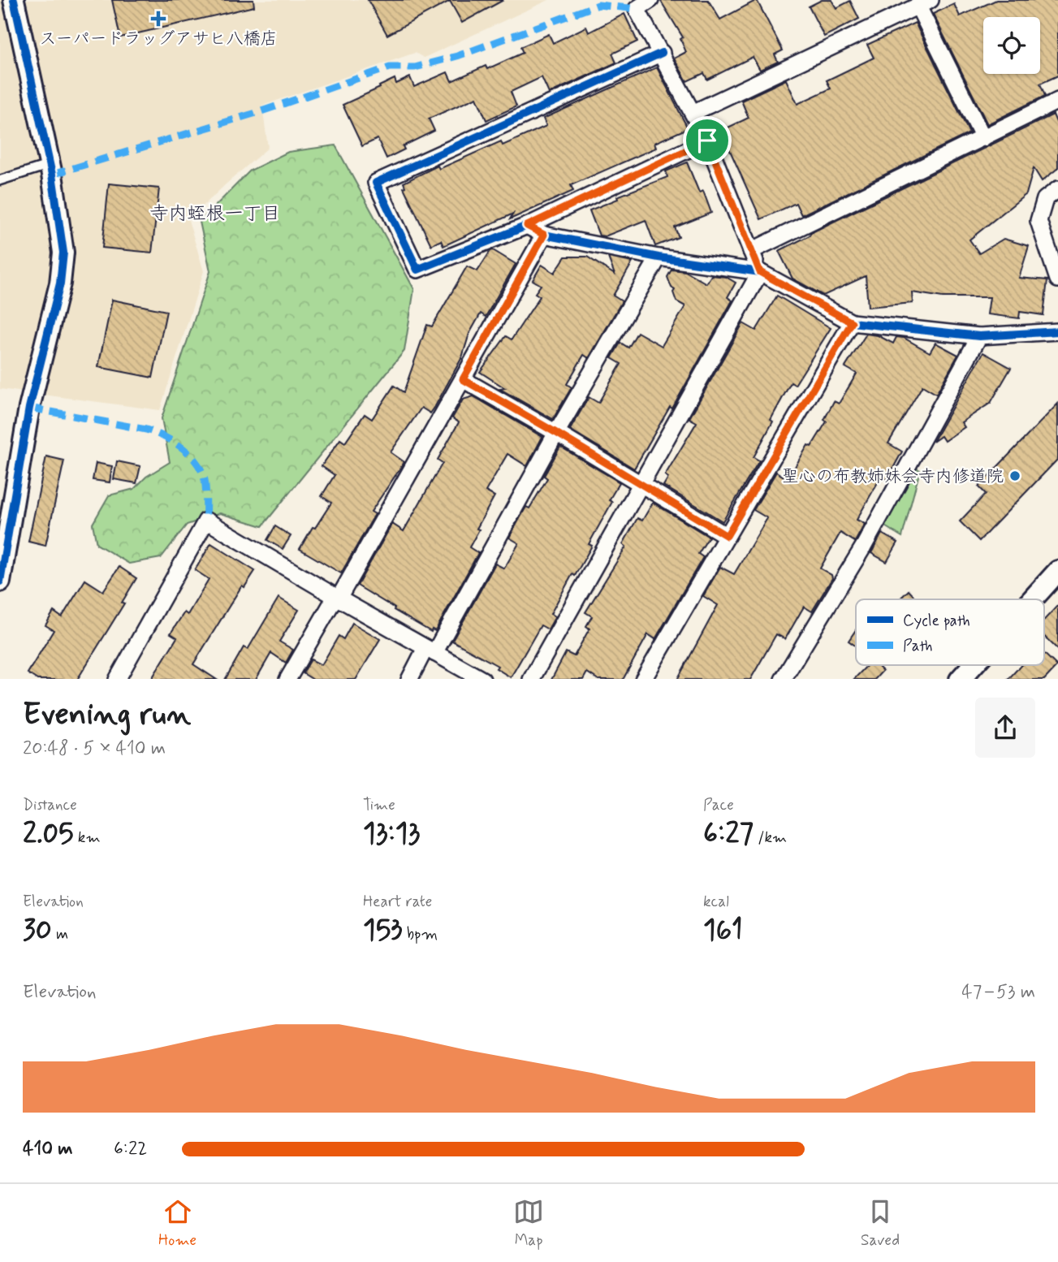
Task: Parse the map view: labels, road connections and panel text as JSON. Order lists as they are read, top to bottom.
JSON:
{
  "districts": ["寺内蛭根一丁目"],
  "places": {
    "health": ["スーパードラッグアサヒ八橋店"],
    "other": ["聖心の布教姉妹会寺内修道院"]
  },
  "legend": ["Cycle path", "Path"],
  "page": {
    "heading": ["Evening run", "20:48 · 5 × 410 m"],
    "stats": [
      ["Distance", "2.05 km"],
      ["Time", "13:13"],
      ["Pace", "6:27 /km"],
      ["Elevation", "30 m"],
      ["Heart rate", "153 bpm"],
      ["kcal", "161"]
    ],
    "chart": ["Elevation", "47–53 m"],
    "list": [
      {
        "name": "410 m",
        "note": "6:22"
      }
    ],
    "tabs": ["Home", "Map", "Saved"]
  }
}
